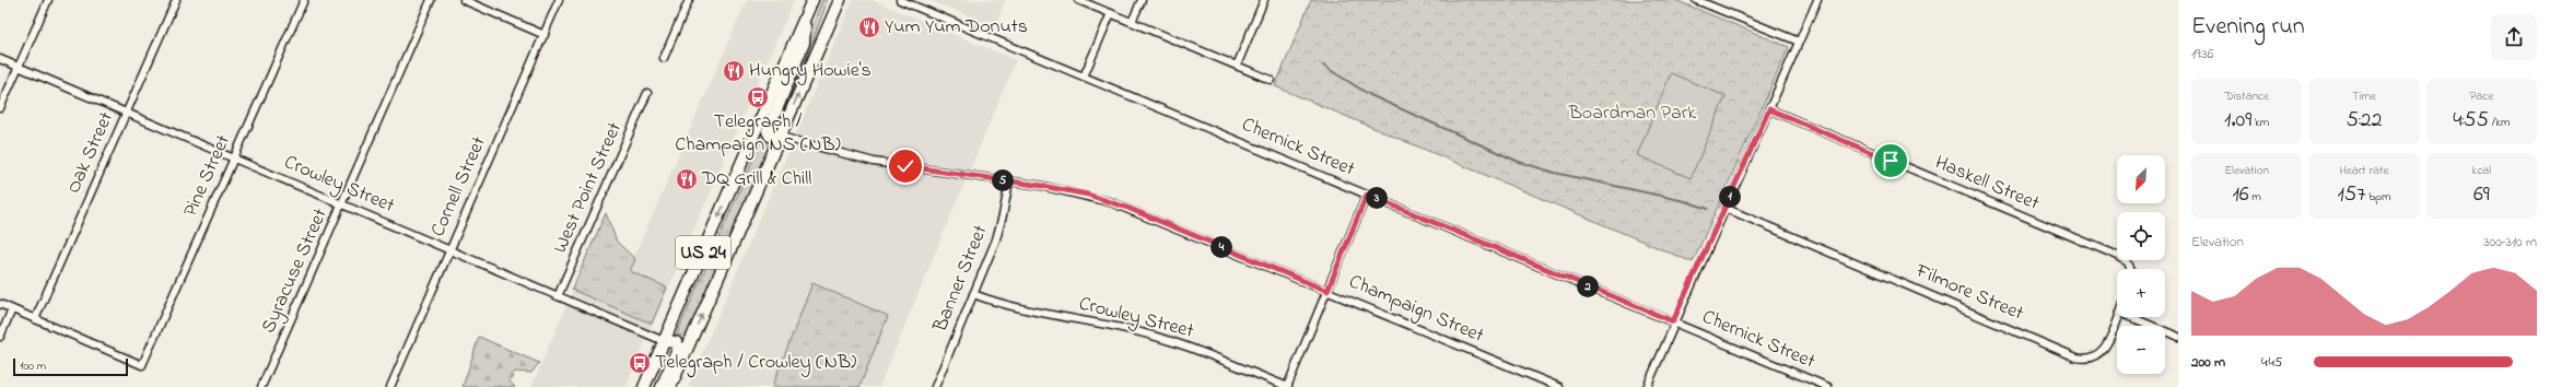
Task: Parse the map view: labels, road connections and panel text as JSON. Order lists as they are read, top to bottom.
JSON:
{
  "streets": {
    "main road": ["US 24"],
    "street": [
      "Chernick Street",
      "Oak Street",
      "Pine Street",
      "Haskell Street",
      "Crowley Street",
      "Cornell Street",
      "West Point Street",
      "Syracuse Street",
      "Banner Street",
      "Filmore Street",
      "Champaign Street"
    ]
  },
  "crossings": [
    ["Oak Street", "Pine Street"],
    ["Oak Street", "Crowley Street"],
    ["Pine Street", "Crowley Street"],
    ["Crowley Street", "Cornell Street"],
    ["Crowley Street", "West Point Street"],
    ["Crowley Street", "US 24"],
    ["Crowley Street", "Syracuse Street"],
    ["Crowley Street", "Banner Street"],
    ["US 24", "Champaign Street"],
    ["Banner Street", "Champaign Street"]
  ],
  "parks": ["Boardman Park"],
  "places": {
    "restaurant": ["Yum Yum Donuts", "Hungry Howie's", "DQ Grill & Chill"],
    "bus stop": ["Telegraph / Champaign NS (NB)", "Telegraph / Crowley (NB)"]
  },
  "scale_bar": "100 m",
  "north": "bottom left",
  "page": {
    "heading": ["Evening run", "19:36"],
    "stats": [
      ["Distance", "1.09 km"],
      ["Time", "5:22"],
      ["Pace", "4:55 /km"],
      ["Elevation", "16 m"],
      ["Heart rate", "157 bpm"],
      ["kcal", "69"]
    ],
    "map_buttons": ["+", "−"],
    "pins": [
      "5",
      "1",
      "3",
      "4",
      "2"
    ],
    "chart": ["Elevation", "300–310 m"],
    "list": [
      {
        "name": "200 m",
        "note": "4:45"
      }
    ],
    "scale": "100 m"
  }
}
